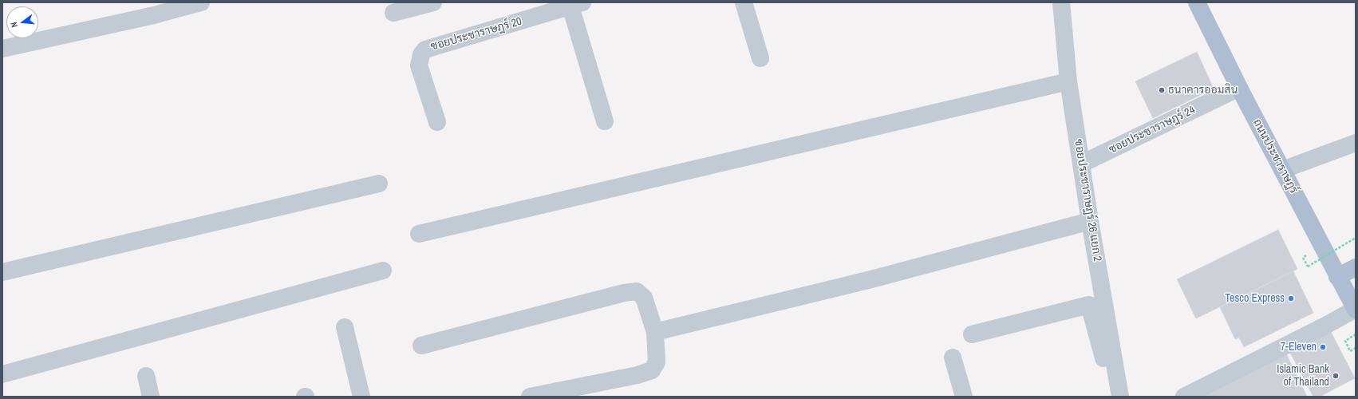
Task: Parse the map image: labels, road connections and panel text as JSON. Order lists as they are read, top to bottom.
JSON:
{
  "streets": {
    "main road": ["ถนนประชาราษฎร์"],
    "street": ["ซอยประชาราษฎร์ 20", "ซอยประชาราษฎร์ 24", "ซอยประชาราษฎร์ 26 แยก 2"]
  },
  "crossings": [
    ["ซอยประชาราษฎร์ 24", "ถนนประชาราษฎร์"],
    ["ซอยประชาราษฎร์ 24", "ซอยประชาราษฎร์ 26 แยก 2"]
  ],
  "places": [
    "ธนาคารออมสิน",
    "Tesco Express",
    "7-Eleven",
    "Islamic Bank of Thailand"
  ],
  "north": "left"
}
